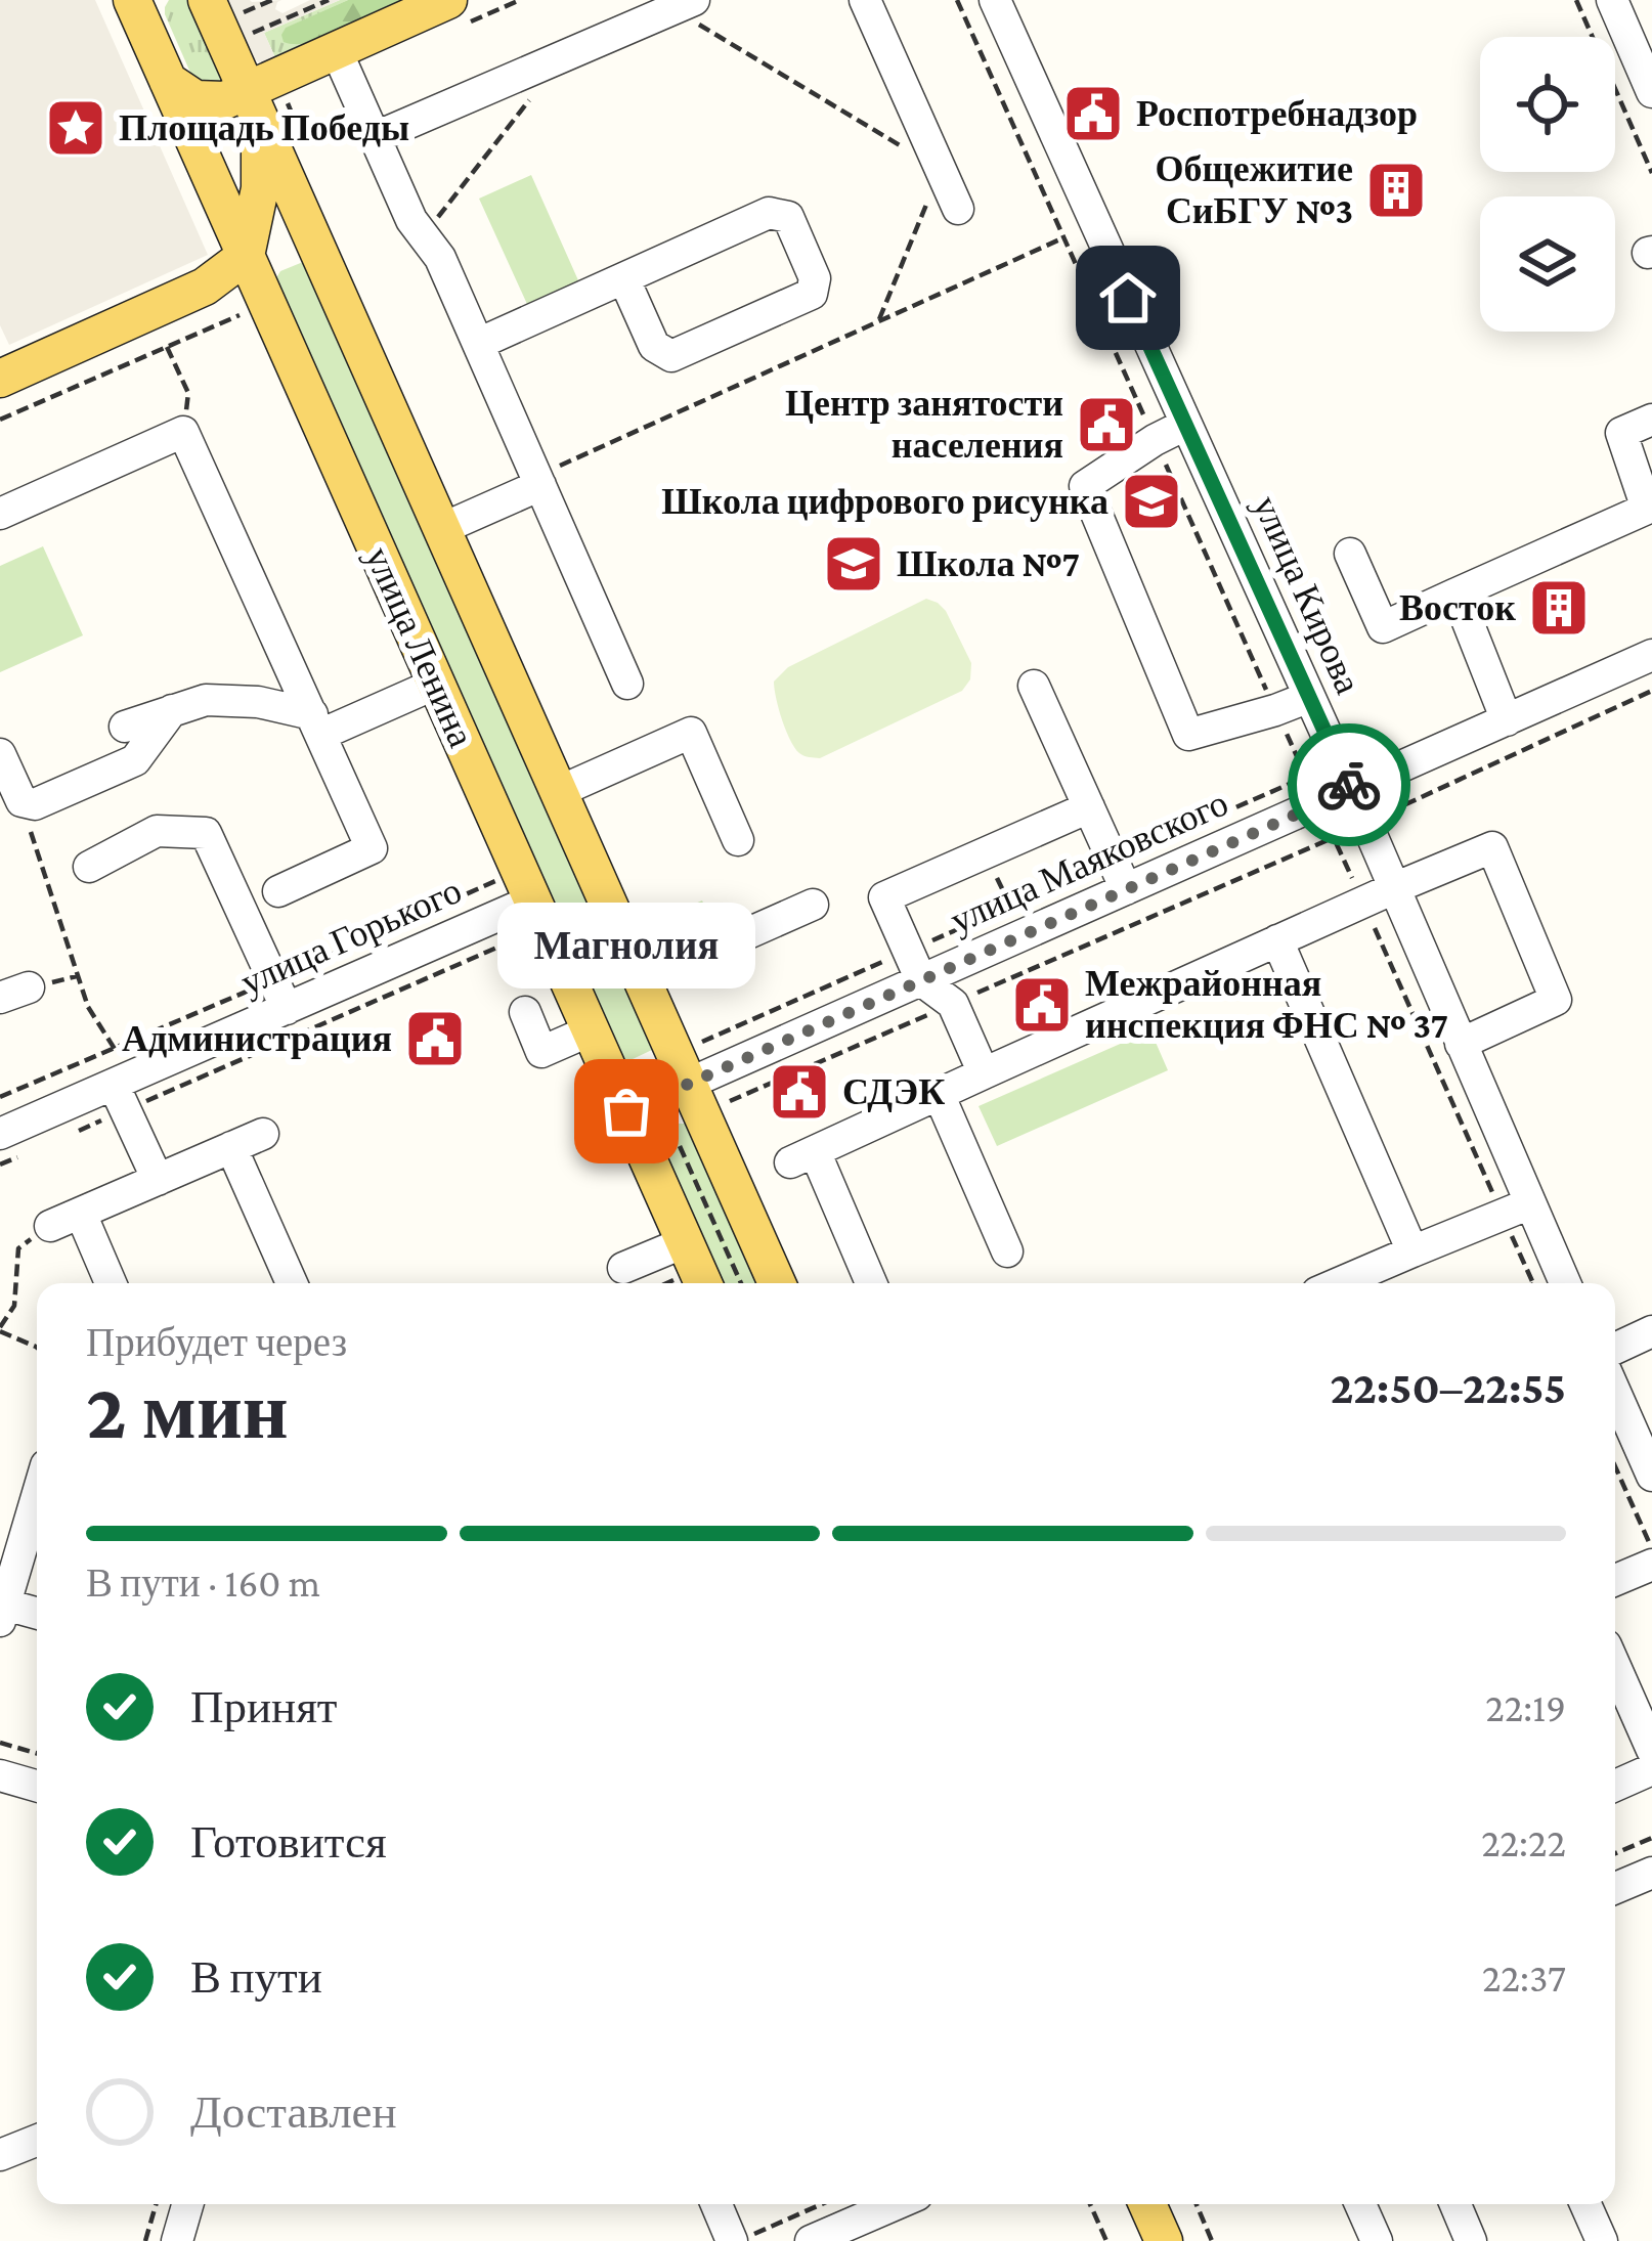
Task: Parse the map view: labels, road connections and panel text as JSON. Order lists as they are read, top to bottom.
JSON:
{
  "streets": {
    "main road": ["улица Ленина"],
    "street": ["улица Кирова", "улица Маяковского", "улица Горького"]
  },
  "crossings": [
    ["улица Кирова", "улица Маяковского"],
    ["улица Ленина", "улица Маяковского"],
    ["улица Ленина", "улица Горького"]
  ],
  "places": {
    "public building": [
      "Роспотребнадзор",
      "Центр занятости населения",
      "Межрайонная инспекция ФНС № 37",
      "Администрация",
      "СДЭК"
    ],
    "place": ["Площадь Победы"],
    "building": ["Общежитие СиБГУ №3", "Восток"],
    "school or university": ["Школа цифрового рисунка", "Школа №7"],
    "other": ["Магнолия"]
  },
  "page": {
    "bubble": "Магнолия",
    "heading": ["2 мин", "Прибудет через", "22:50–22:55"],
    "bar": "В пути · 160 m",
    "list": [
      ["Принят", "22:19"],
      ["Готовится", "22:22"],
      ["В пути", "22:37"],
      "Доставлен"
    ]
  }
}
